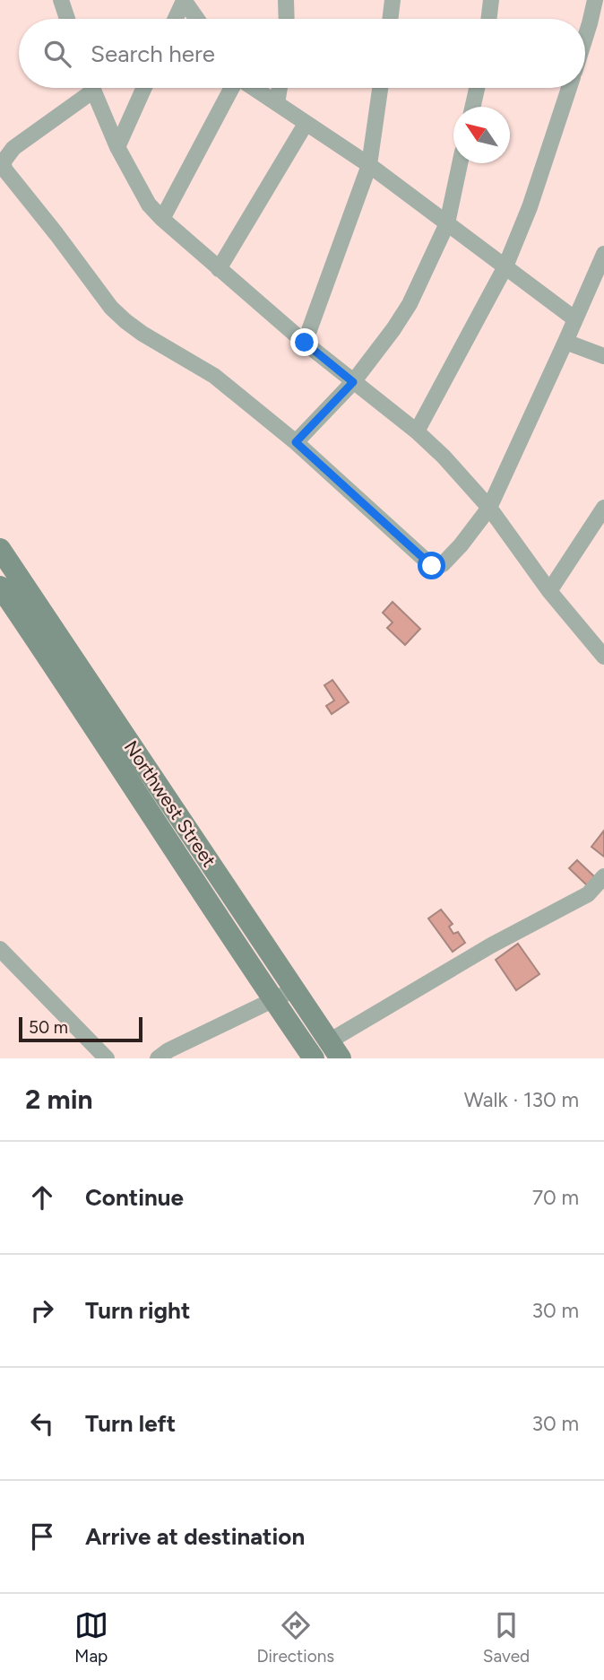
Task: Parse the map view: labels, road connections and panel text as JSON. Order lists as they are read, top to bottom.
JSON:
{
  "streets": {
    "main road": ["Northwest Street"]
  },
  "scale_bar": "50 m",
  "north": "top left",
  "page": {
    "search": "Search here",
    "scale": "50 m",
    "heading": ["2 min", "Walk · 130 m"],
    "list": [
      ["Continue", "70 m"],
      ["Turn right", "30 m"],
      ["Turn left", "30 m"],
      "Arrive at destination"
    ],
    "nav": ["Map", "Directions", "Saved"]
  }
}
